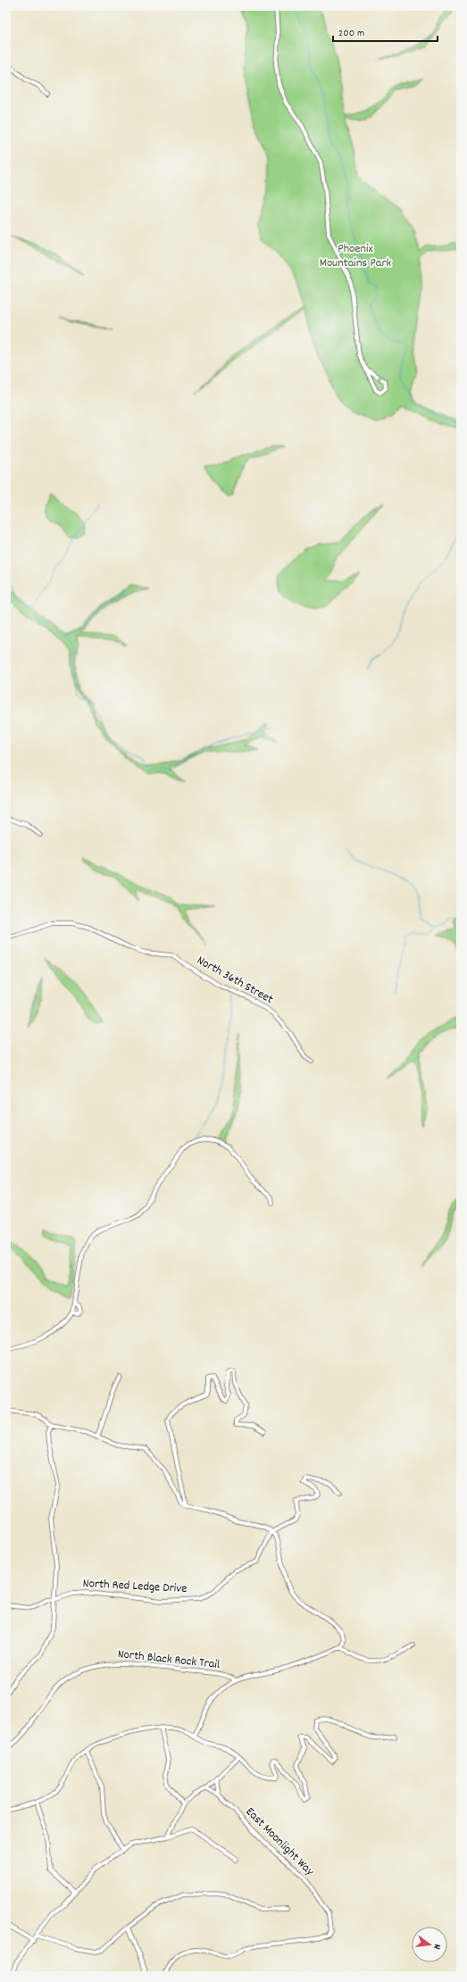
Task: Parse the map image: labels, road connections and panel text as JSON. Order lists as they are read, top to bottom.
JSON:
{
  "streets": {
    "street": [
      "North 36th Street",
      "North Red Ledge Drive",
      "North Black Rock Trail",
      "East Moonlight Way"
    ]
  },
  "parks": ["Phoenix Mountains Park"],
  "scale_bar": "200 m",
  "north": "right"
}
